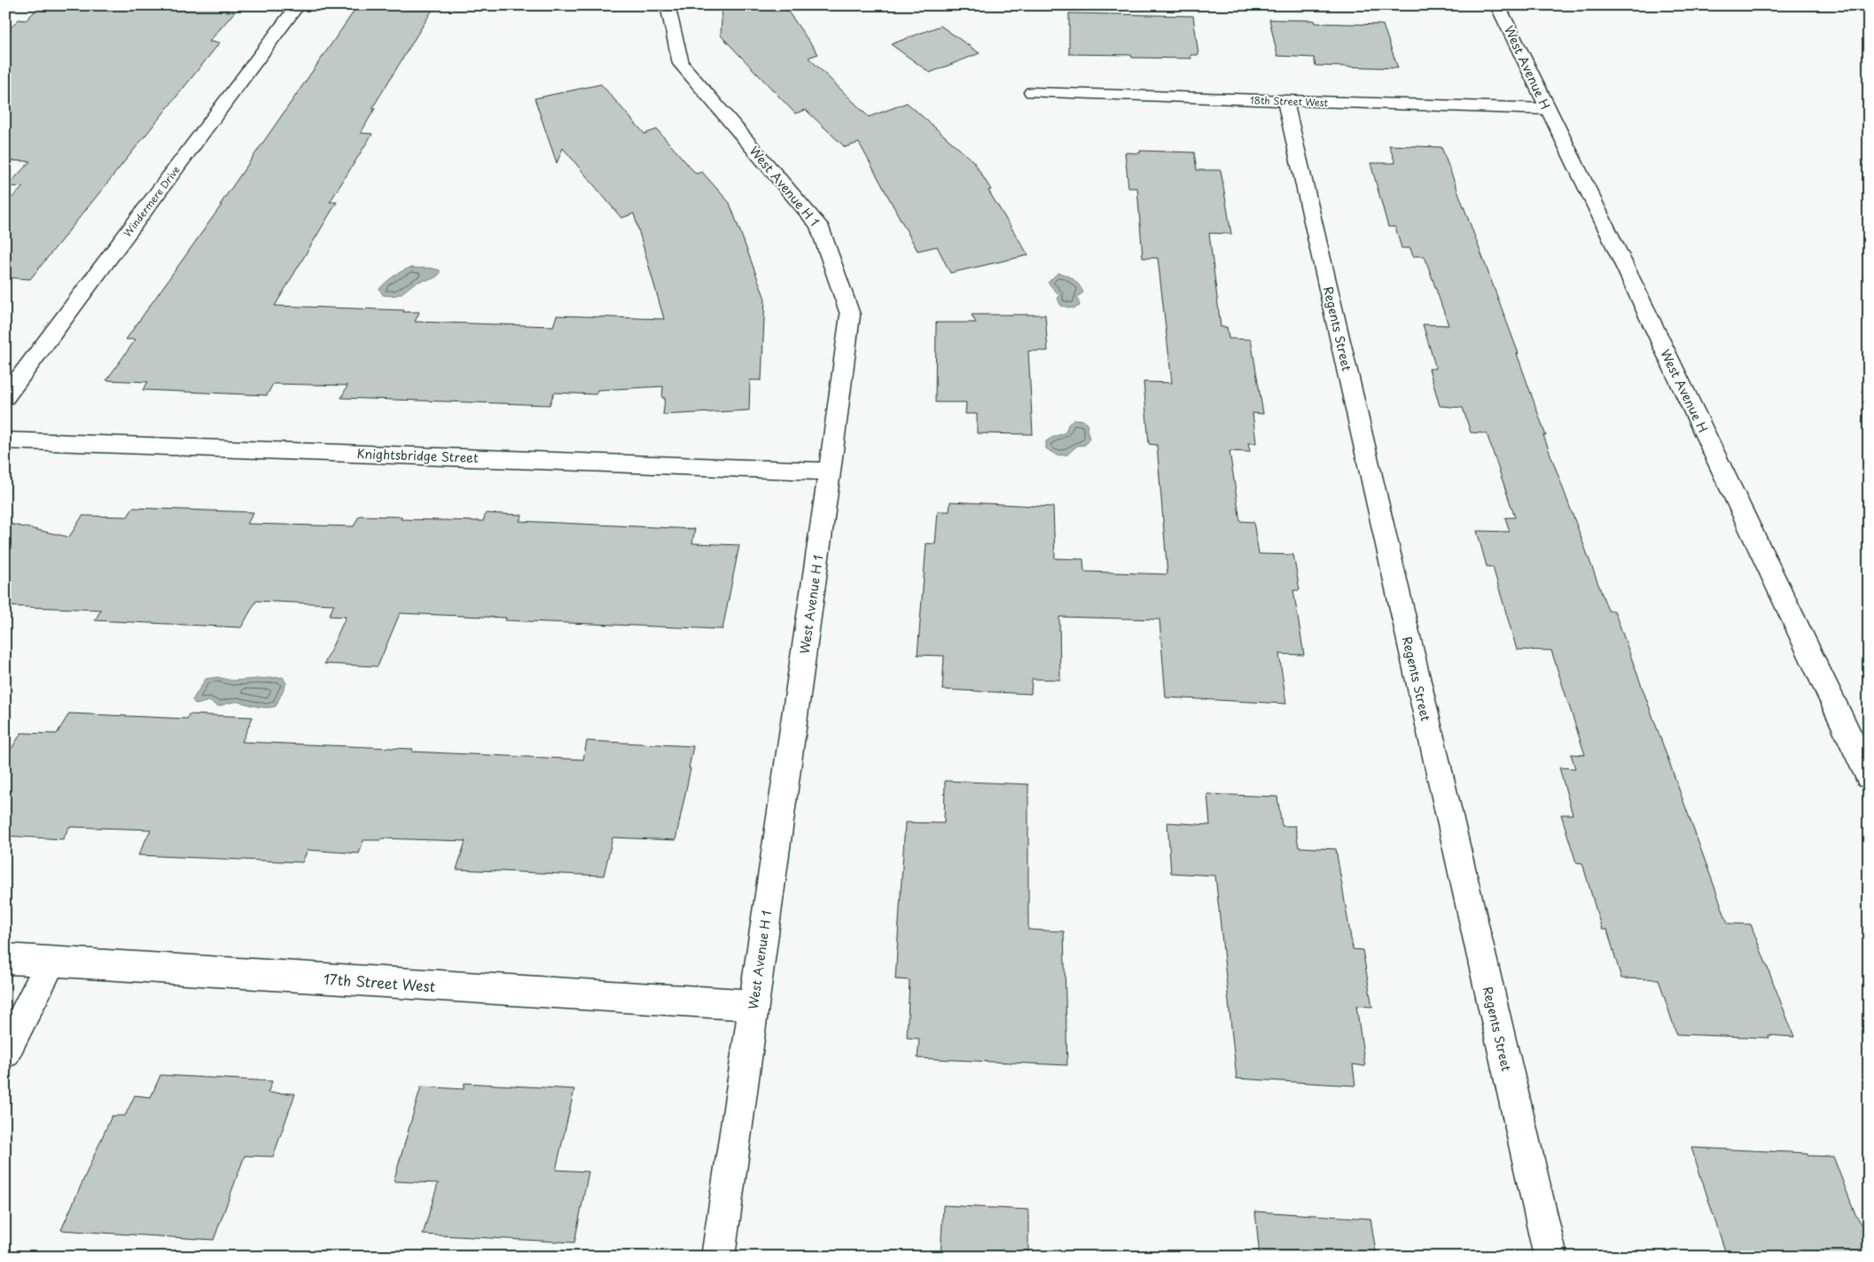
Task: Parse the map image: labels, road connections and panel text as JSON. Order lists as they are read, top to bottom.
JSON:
{
  "streets": {
    "street": [
      "West Avenue H",
      "18th Street West",
      "West Avenue H 1",
      "Windermere Drive",
      "Regents Street",
      "Knightsbridge Street",
      "17th Street West"
    ]
  },
  "crossings": [
    ["West Avenue H", "18th Street West"],
    ["18th Street West", "Regents Street"],
    ["West Avenue H 1", "Knightsbridge Street"],
    ["West Avenue H 1", "17th Street West"]
  ]
}
